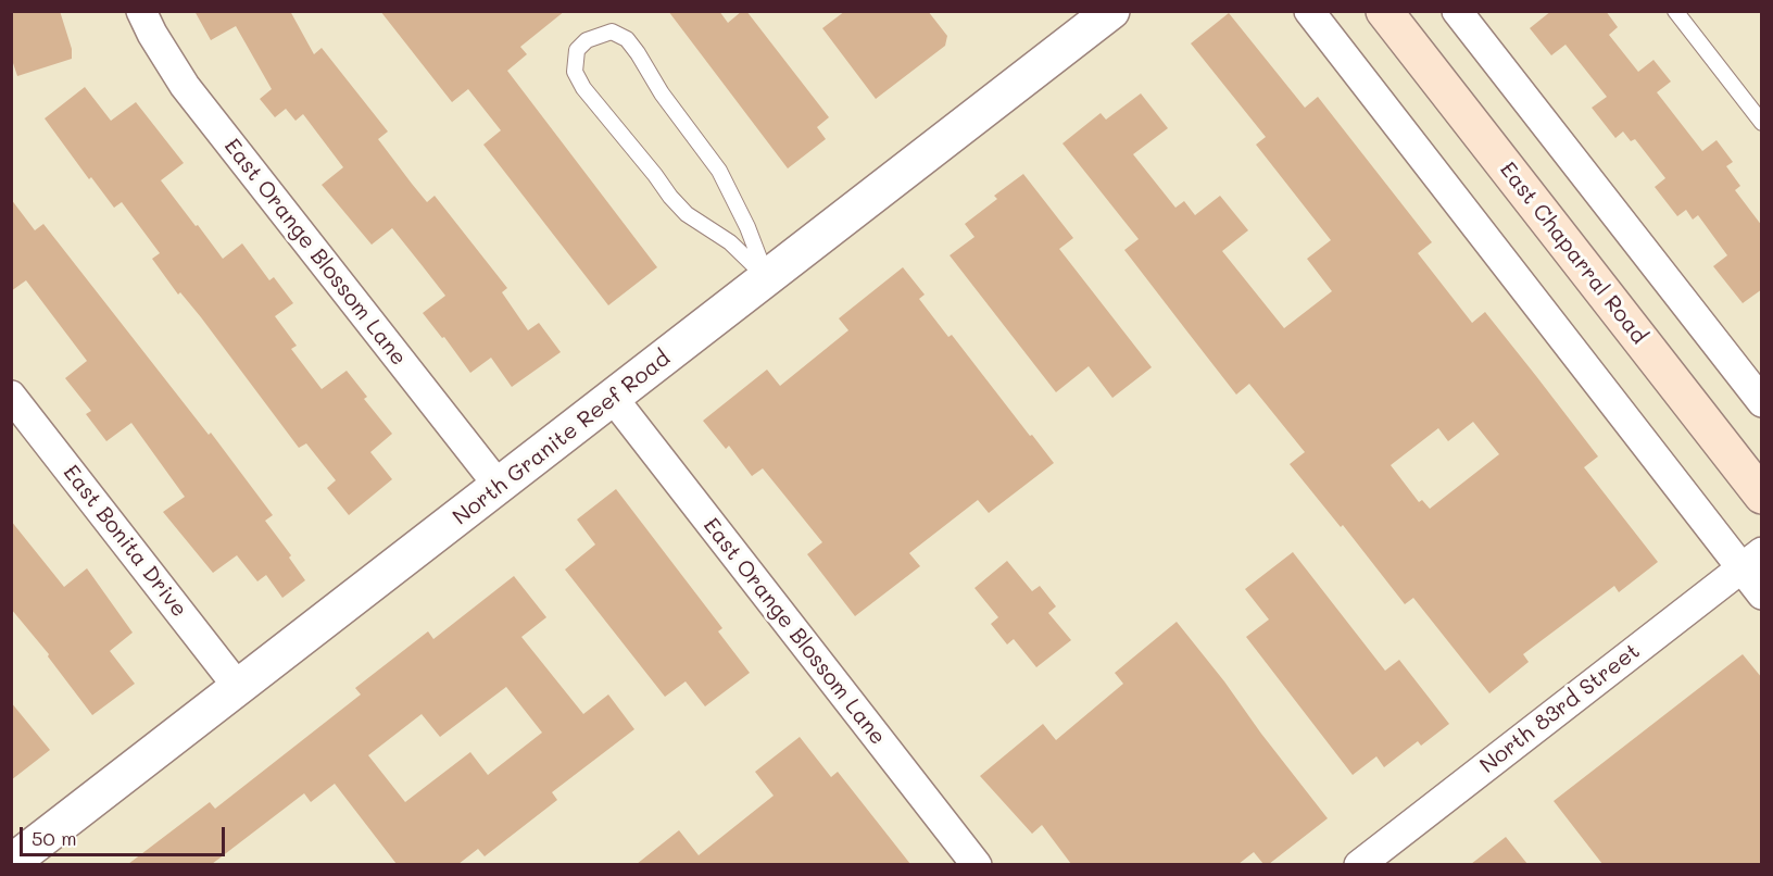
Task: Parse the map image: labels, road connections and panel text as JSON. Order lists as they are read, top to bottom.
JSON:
{
  "streets": {
    "main road": ["East Chaparral Road"],
    "street": [
      "East Orange Blossom Lane",
      "North Granite Reef Road",
      "East Bonita Drive",
      "North 83rd Street"
    ]
  },
  "crossings": [
    ["East Orange Blossom Lane", "North Granite Reef Road"],
    ["North Granite Reef Road", "East Bonita Drive"]
  ],
  "scale_bar": "50 m"
}
